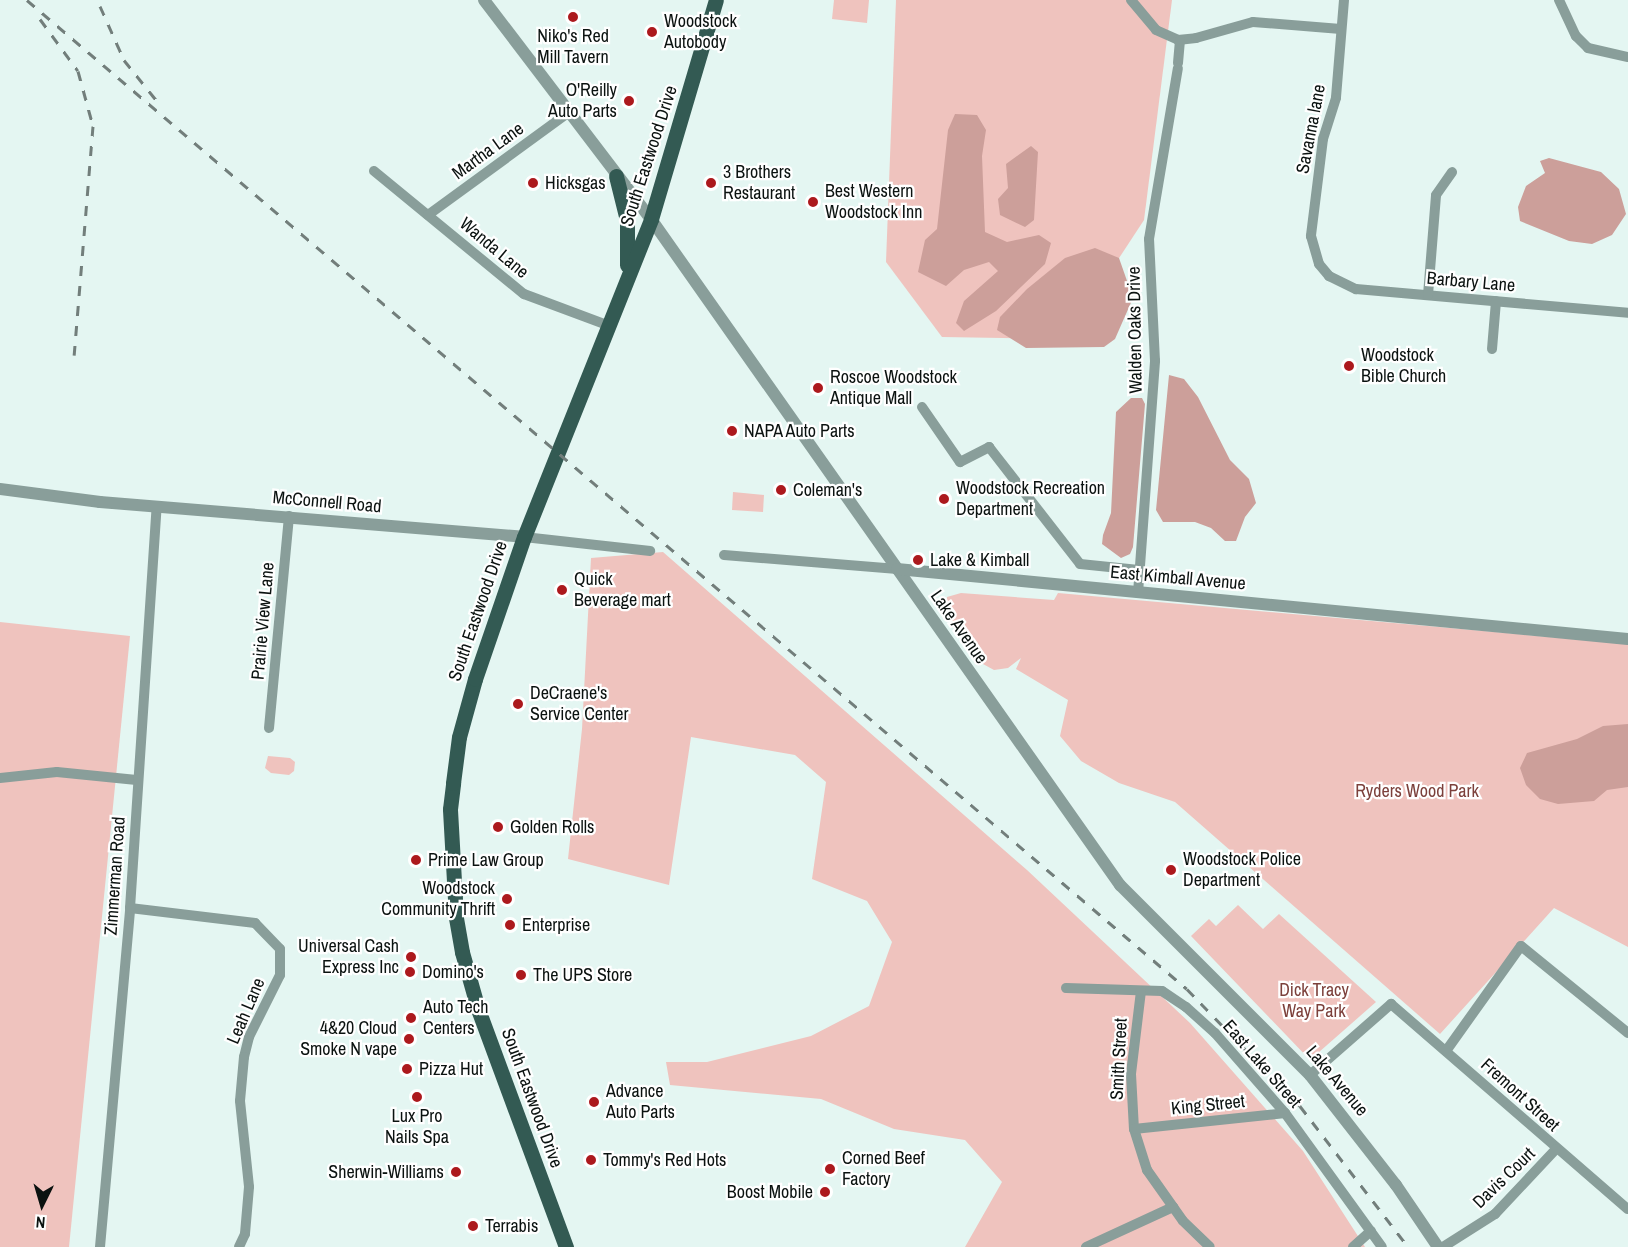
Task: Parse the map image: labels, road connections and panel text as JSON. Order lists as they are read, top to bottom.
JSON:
{
  "streets": {
    "main road": ["South Eastwood Drive"],
    "street": [
      "Savanna lane",
      "Martha Lane",
      "Wanda Lane",
      "Barbary Lane",
      "Walden Oaks Drive",
      "McConnell Road",
      "East Kimball Avenue",
      "Prairie View Lane",
      "Lake Avenue",
      "Zimmerman Road",
      "Leah Lane",
      "Smith Street",
      "East Lake Street",
      "Fremont Street",
      "King Street",
      "Davis Court"
    ]
  },
  "crossings": [
    ["Savanna lane", "Barbary Lane"],
    ["Martha Lane", "Wanda Lane"],
    ["Martha Lane", "Lake Avenue"],
    ["South Eastwood Drive", "Wanda Lane"],
    ["South Eastwood Drive", "McConnell Road"],
    ["South Eastwood Drive", "Lake Avenue"],
    ["Walden Oaks Drive", "East Kimball Avenue"],
    ["McConnell Road", "Prairie View Lane"],
    ["McConnell Road", "Zimmerman Road"],
    ["East Kimball Avenue", "Lake Avenue"],
    ["Lake Avenue", "Fremont Street"],
    ["Zimmerman Road", "Leah Lane"],
    ["Smith Street", "East Lake Street"],
    ["Smith Street", "King Street"],
    ["East Lake Street", "King Street"],
    ["Fremont Street", "Davis Court"]
  ],
  "parks": ["Ryders Wood Park", "Dick Tracy Way Park"],
  "places": [
    "Niko's Red Mill Tavern",
    "Woodstock Autobody",
    "O'Reilly Auto Parts",
    "Hicksgas",
    "3 Brothers Restaurant",
    "Best Western Woodstock Inn",
    "Woodstock Bible Church",
    "Roscoe Woodstock Antique Mall",
    "NAPA Auto Parts",
    "Coleman's",
    "Woodstock Recreation Department",
    "Lake & Kimball",
    "Quick Beverage mart",
    "DeCraene's Service Center",
    "Golden Rolls",
    "Prime Law Group",
    "Woodstock Police Department",
    "Woodstock Community Thrift",
    "Enterprise",
    "Universal Cash Express Inc",
    "Domino's",
    "The UPS Store",
    "Auto Tech Centers",
    "4&20 Cloud Smoke N vape",
    "Pizza Hut",
    "Lux Pro Nails Spa",
    "Advance Auto Parts",
    "Tommy's Red Hots",
    "Corned Beef Factory",
    "Sherwin-Williams",
    "Boost Mobile",
    "Terrabis"
  ],
  "north": "bottom"
}
